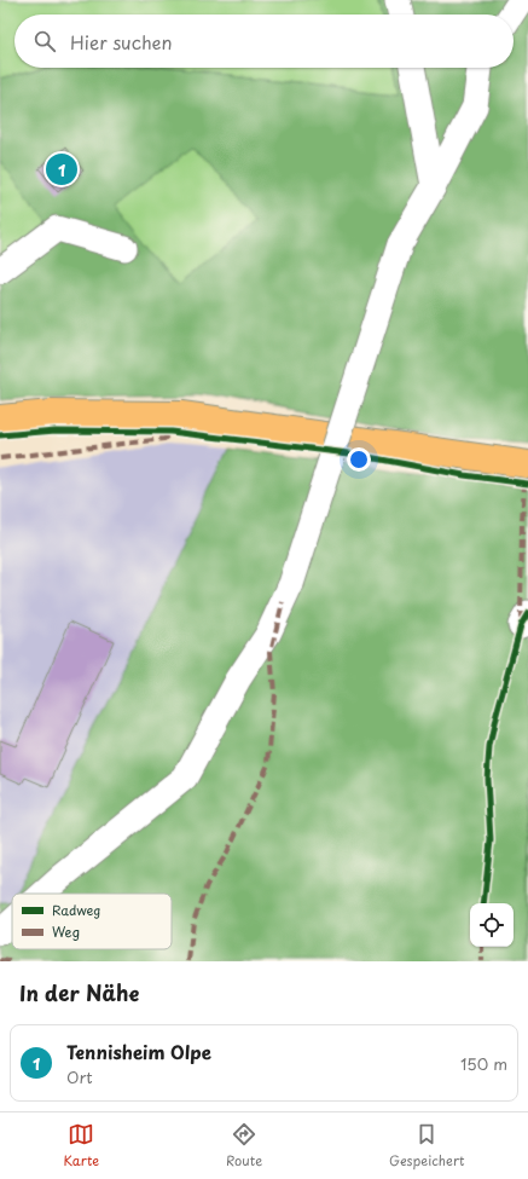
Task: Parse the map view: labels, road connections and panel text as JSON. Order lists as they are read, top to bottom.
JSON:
{
  "legend": ["Radweg", "Weg"],
  "page": {
    "search": "Hier suchen",
    "pins": "1",
    "heading": "In der Nähe",
    "list": [
      {
        "mark": "1",
        "name": "Tennisheim Olpe",
        "note": "Ort",
        "value": "150 m"
      }
    ],
    "nav": ["Karte", "Route", "Gespeichert"]
  }
}
